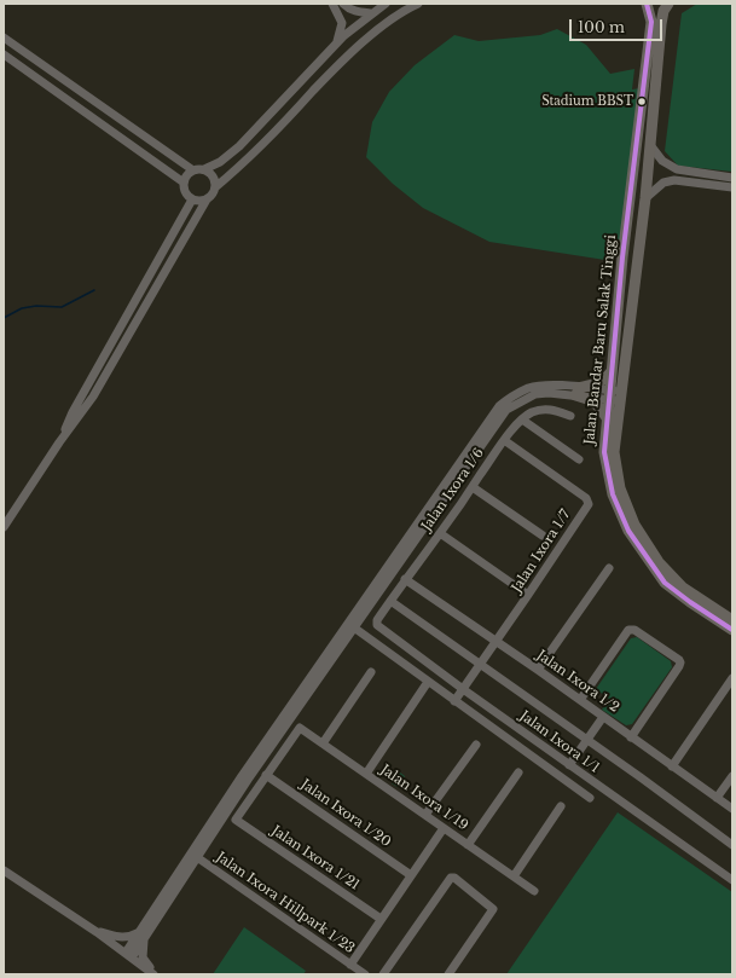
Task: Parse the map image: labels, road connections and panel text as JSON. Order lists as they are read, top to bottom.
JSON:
{
  "streets": {
    "main road": ["Jalan Bandar Baru Salak Tinggi"],
    "street": [
      "Jalan Ixora 1/6",
      "Jalan Ixora 1/7",
      "Jalan Ixora 1/2",
      "Jalan Ixora 1/1",
      "Jalan Ixora 1/19",
      "Jalan Ixora 1/20",
      "Jalan Ixora 1/21",
      "Jalan Ixora Hillpark 1/23"
    ]
  },
  "crossings": [
    ["Jalan Ixora 1/6", "Jalan Ixora 1/7"],
    ["Jalan Ixora 1/6", "Jalan Ixora 1/2"],
    ["Jalan Ixora 1/6", "Jalan Ixora 1/1"],
    ["Jalan Ixora 1/7", "Jalan Ixora 1/2"],
    ["Jalan Ixora 1/7", "Jalan Ixora 1/1"],
    ["Jalan Ixora 1/19", "Jalan Ixora 1/20"],
    ["Jalan Ixora 1/19", "Jalan Ixora 1/21"],
    ["Jalan Ixora 1/20", "Jalan Ixora 1/21"]
  ],
  "places": ["Stadium BBST"],
  "scale_bar": "100 m"
}
